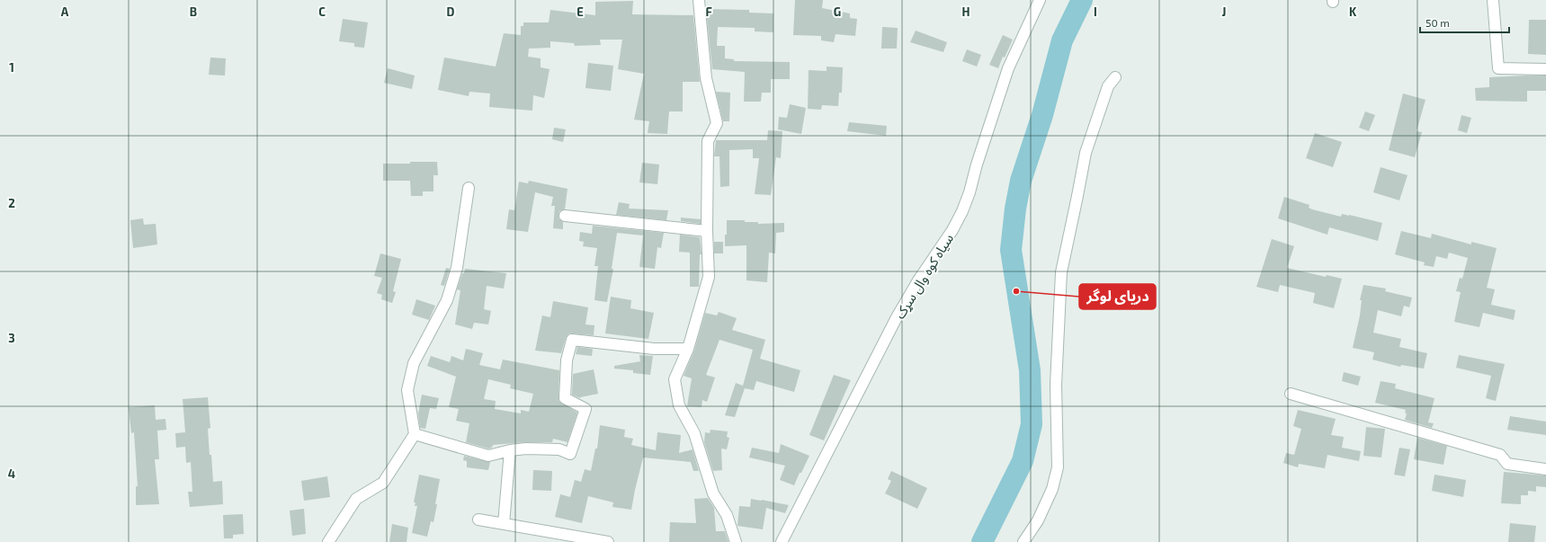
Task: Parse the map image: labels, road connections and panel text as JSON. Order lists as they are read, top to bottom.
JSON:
{
  "streets": {
    "street": ["سیاه کوه وال سړک"]
  },
  "places": ["دریای لوگر"],
  "scale_bar": "50 m",
  "grid": {
    "columns": [
      "A",
      "B",
      "C",
      "D",
      "E",
      "F",
      "G",
      "H",
      "I",
      "J",
      "K"
    ],
    "rows": [
      "1",
      "2",
      "3",
      "4"
    ]
  }
}
